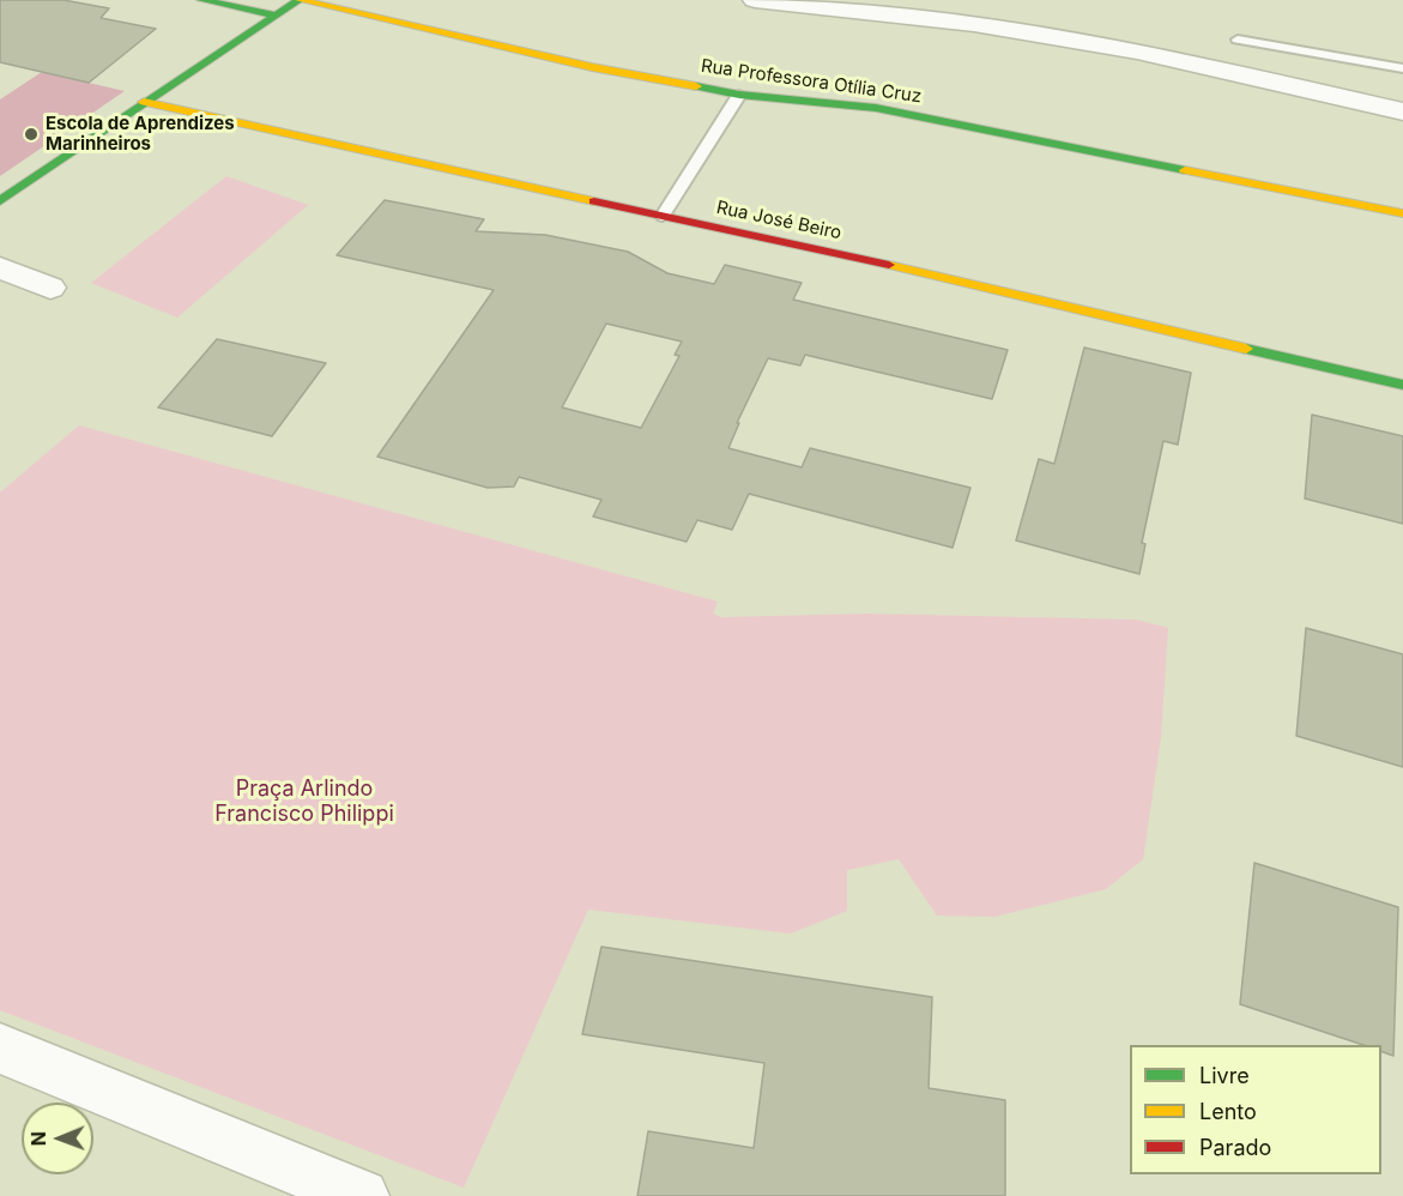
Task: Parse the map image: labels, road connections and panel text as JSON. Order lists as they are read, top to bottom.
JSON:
{
  "streets": {
    "street": ["Rua Professora Otília Cruz", "Rua José Beiro"]
  },
  "parks": ["Praça Arlindo Francisco Philippi"],
  "places": ["Escola de Aprendizes Marinheiros"],
  "legend": ["Livre", "Lento", "Parado"],
  "north": "left"
}
